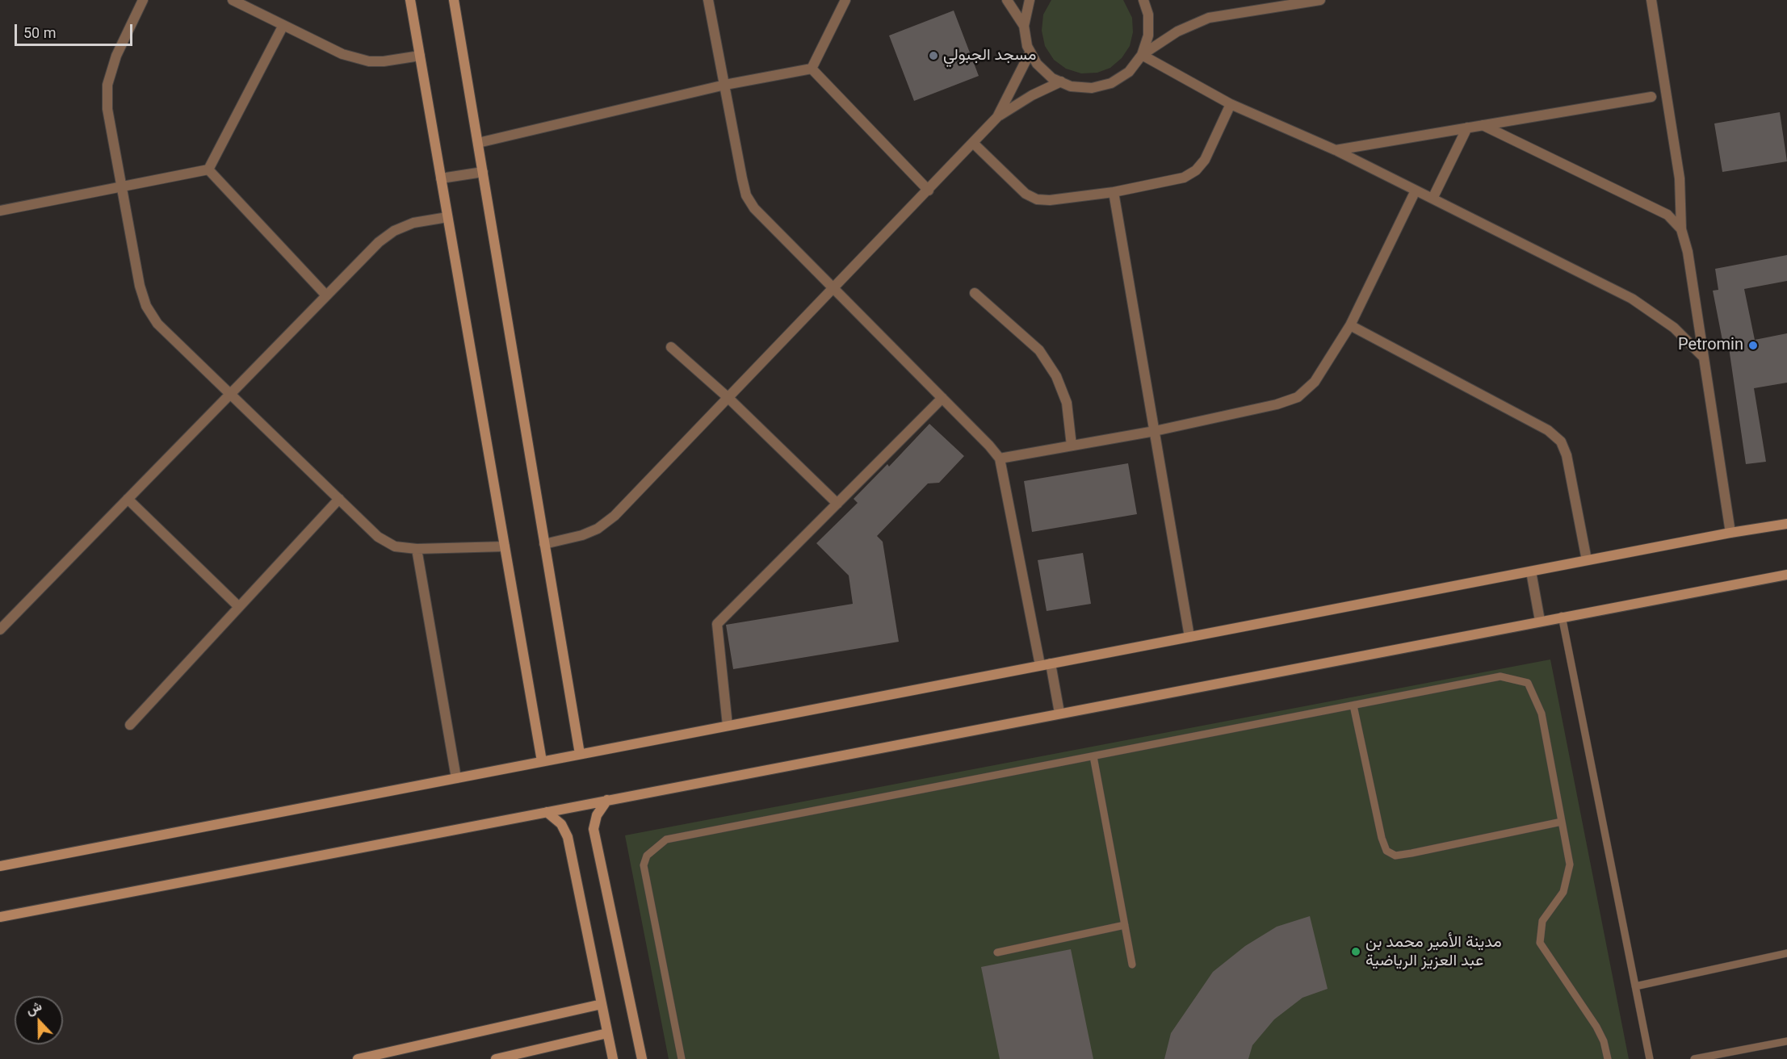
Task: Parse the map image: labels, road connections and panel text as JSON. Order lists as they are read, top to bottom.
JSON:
{
  "places": ["مسجد الجبولي", "Petromin", "مدينة الأمير محمد بن عبد العزيز الرياضية"],
  "scale_bar": "50 m",
  "north": "top"
}
